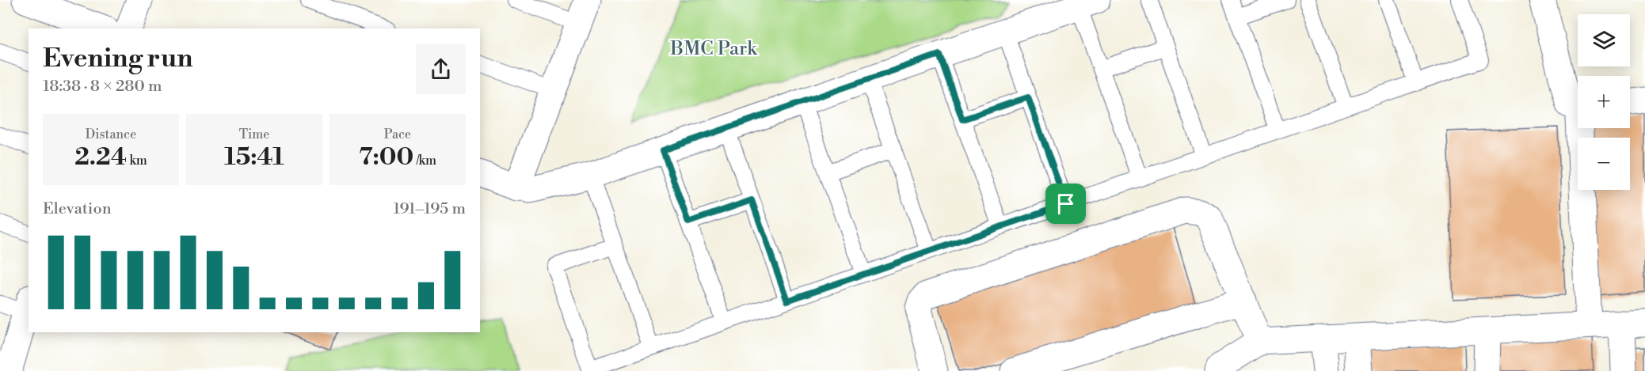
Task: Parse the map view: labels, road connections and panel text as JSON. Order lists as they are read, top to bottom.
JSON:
{
  "parks": ["BMC Park"],
  "page": {
    "map_buttons": ["+", "−"],
    "heading": ["Evening run", "18:38 · 8 × 280 m"],
    "stats": [
      ["Distance", "2.24 km"],
      ["Time", "15:41"],
      ["Pace", "7:00 /km"]
    ],
    "chart": ["Elevation", "191–195 m"]
  }
}
